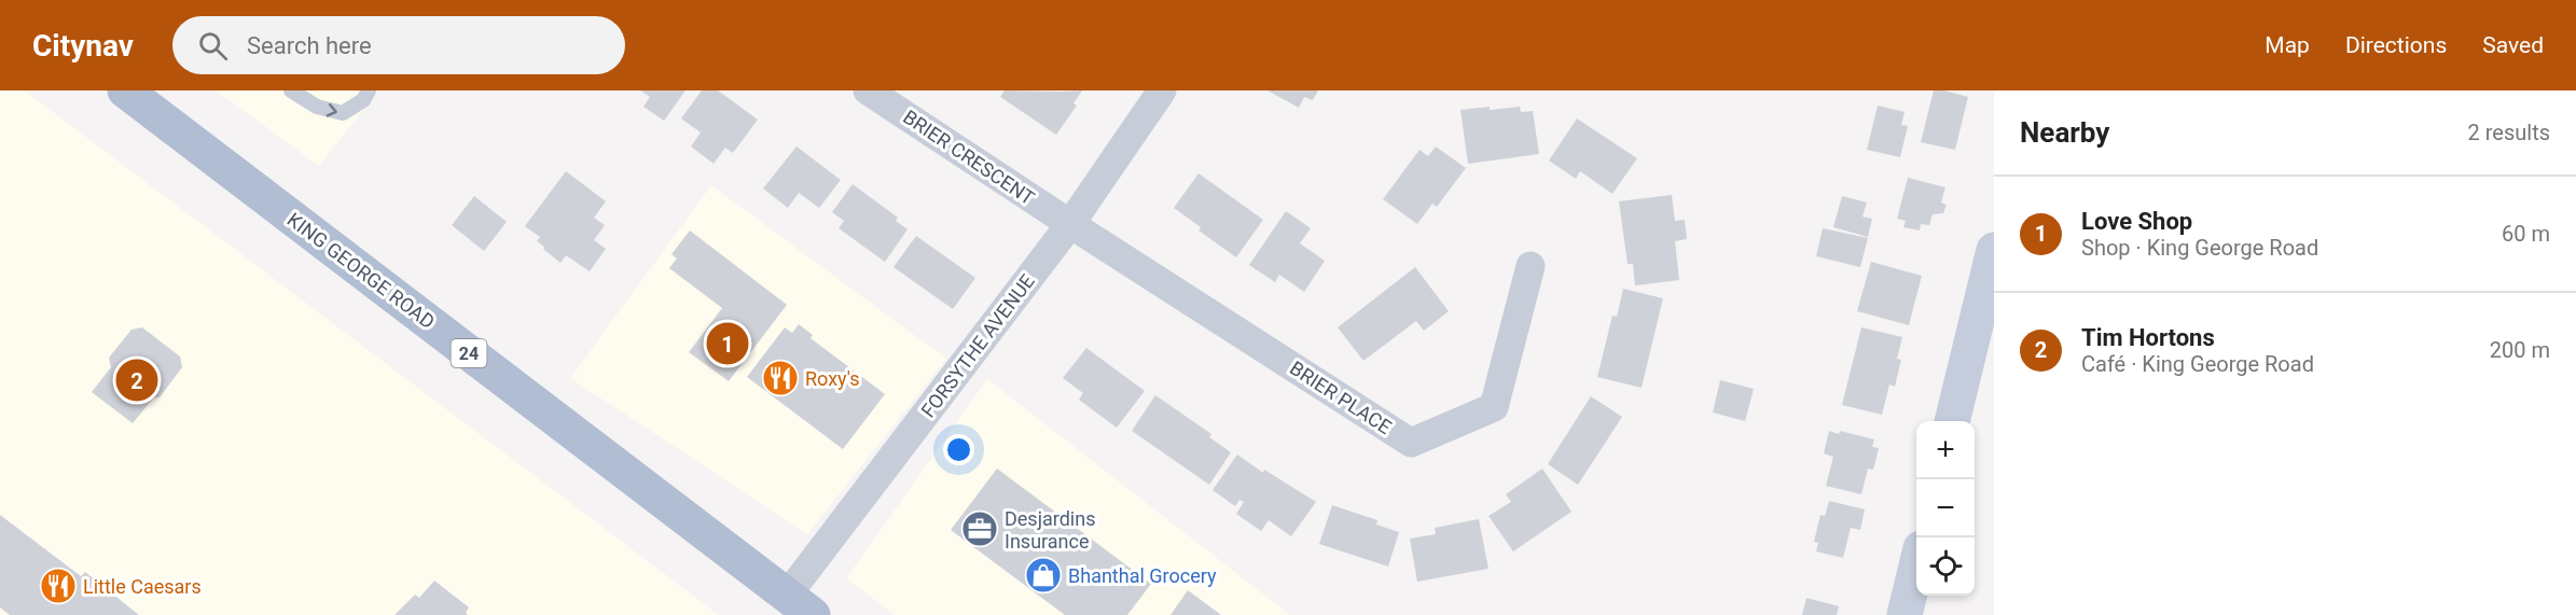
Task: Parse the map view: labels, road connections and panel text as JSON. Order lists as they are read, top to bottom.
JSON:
{
  "streets": {
    "main road": ["KING GEORGE ROAD", "24"],
    "street": ["BRIER CRESCENT", "FORSYTHE AVENUE", "BRIER PLACE"]
  },
  "crossings": [
    ["BRIER CRESCENT", "FORSYTHE AVENUE"],
    ["BRIER CRESCENT", "BRIER PLACE"],
    ["KING GEORGE ROAD", "FORSYTHE AVENUE"],
    ["FORSYTHE AVENUE", "BRIER PLACE"]
  ],
  "places": {
    "restaurant": ["Roxy's", "Little Caesars"],
    "office": ["Desjardins Insurance"],
    "shop": ["Bhanthal Grocery"]
  },
  "page": {
    "header": "Citynav",
    "search": "Search here",
    "nav": ["Map", "Directions", "Saved"],
    "heading": ["Nearby", "2 results"],
    "list": [
      {
        "mark": "1",
        "name": "Love Shop",
        "note": "Shop · King George Road",
        "value": "60 m"
      },
      {
        "mark": "2",
        "name": "Tim Hortons",
        "note": "Café · King George Road",
        "value": "200 m"
      }
    ],
    "pins": ["1", "2"],
    "map_buttons": ["+", "−"]
  }
}
